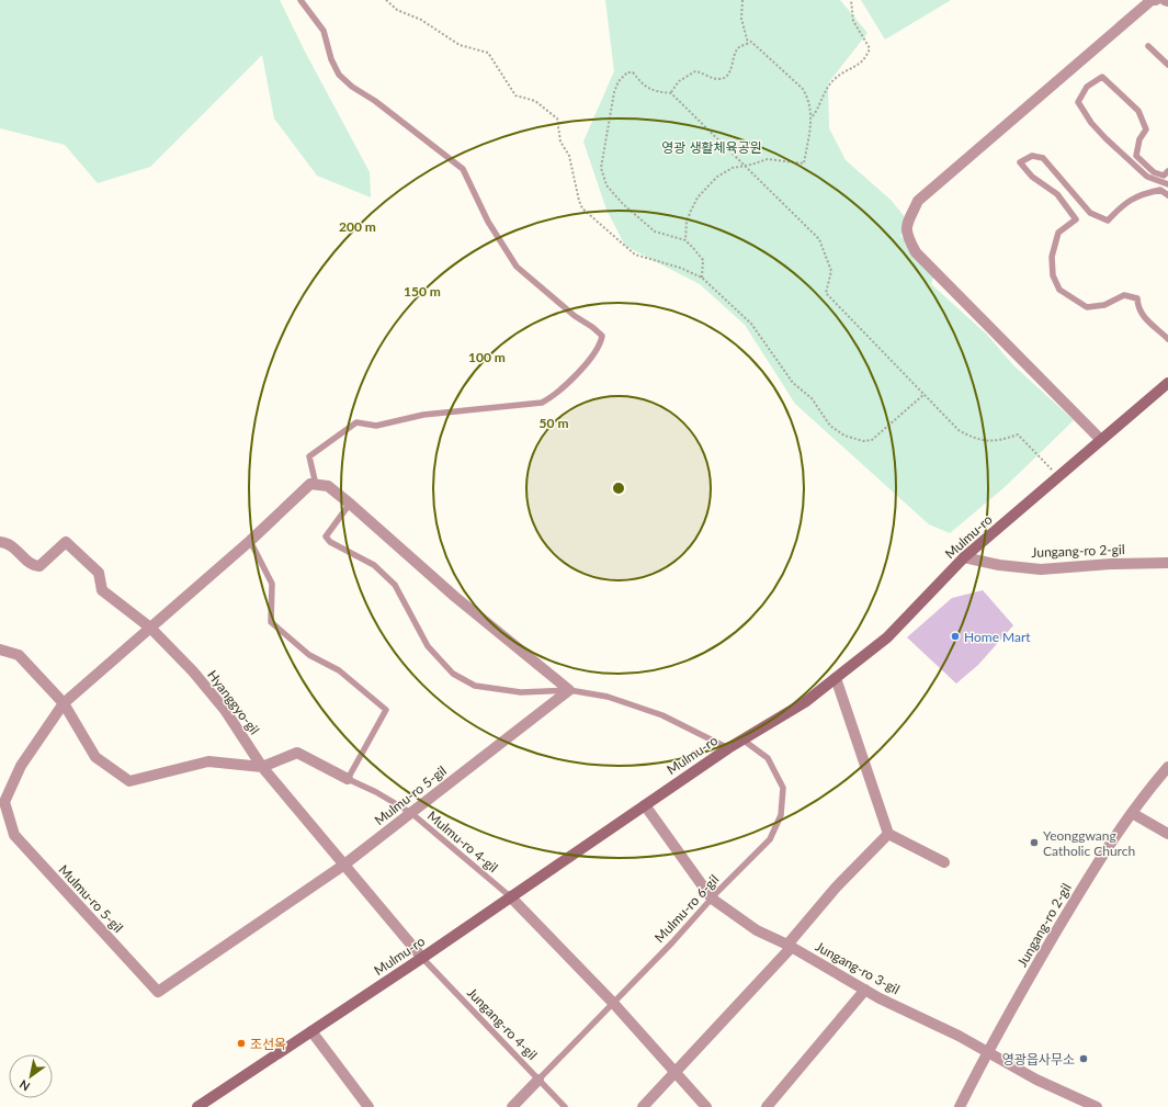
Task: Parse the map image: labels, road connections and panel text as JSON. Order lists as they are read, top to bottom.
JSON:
{
  "streets": {
    "main road": ["Mulmu-ro"],
    "street": [
      "Jungang-ro 2-gil",
      "Hyanggyo-gil",
      "Mulmu-ro 5-gil",
      "Jungang-ro 3-gil"
    ],
    "lane": ["Mulmu-ro 4-gil", "Mulmu-ro 6-gil", "Jungang-ro 4-gil"]
  },
  "crossings": [
    ["Mulmu-ro", "Jungang-ro 2-gil"],
    ["Mulmu-ro", "Hyanggyo-gil"],
    ["Mulmu-ro", "Mulmu-ro 4-gil"],
    ["Mulmu-ro", "Mulmu-ro 6-gil"],
    ["Mulmu-ro", "Jungang-ro 3-gil"],
    ["Mulmu-ro", "Jungang-ro 4-gil"],
    ["Jungang-ro 2-gil", "Jungang-ro 3-gil"],
    ["Hyanggyo-gil", "Mulmu-ro 5-gil"],
    ["Hyanggyo-gil", "Jungang-ro 4-gil"],
    ["Mulmu-ro 5-gil", "Mulmu-ro 4-gil"],
    ["Mulmu-ro 6-gil", "Jungang-ro 3-gil"],
    ["Mulmu-ro 6-gil", "Jungang-ro 4-gil"]
  ],
  "parks": ["영광 생활체육공원"],
  "places": [
    "Home Mart",
    "Yeonggwang Catholic Church",
    "조선옥",
    "영광읍사무소"
  ],
  "north": "bottom left",
  "rings": [
    "200 m",
    "150 m",
    "100 m",
    "50 m"
  ]
}
